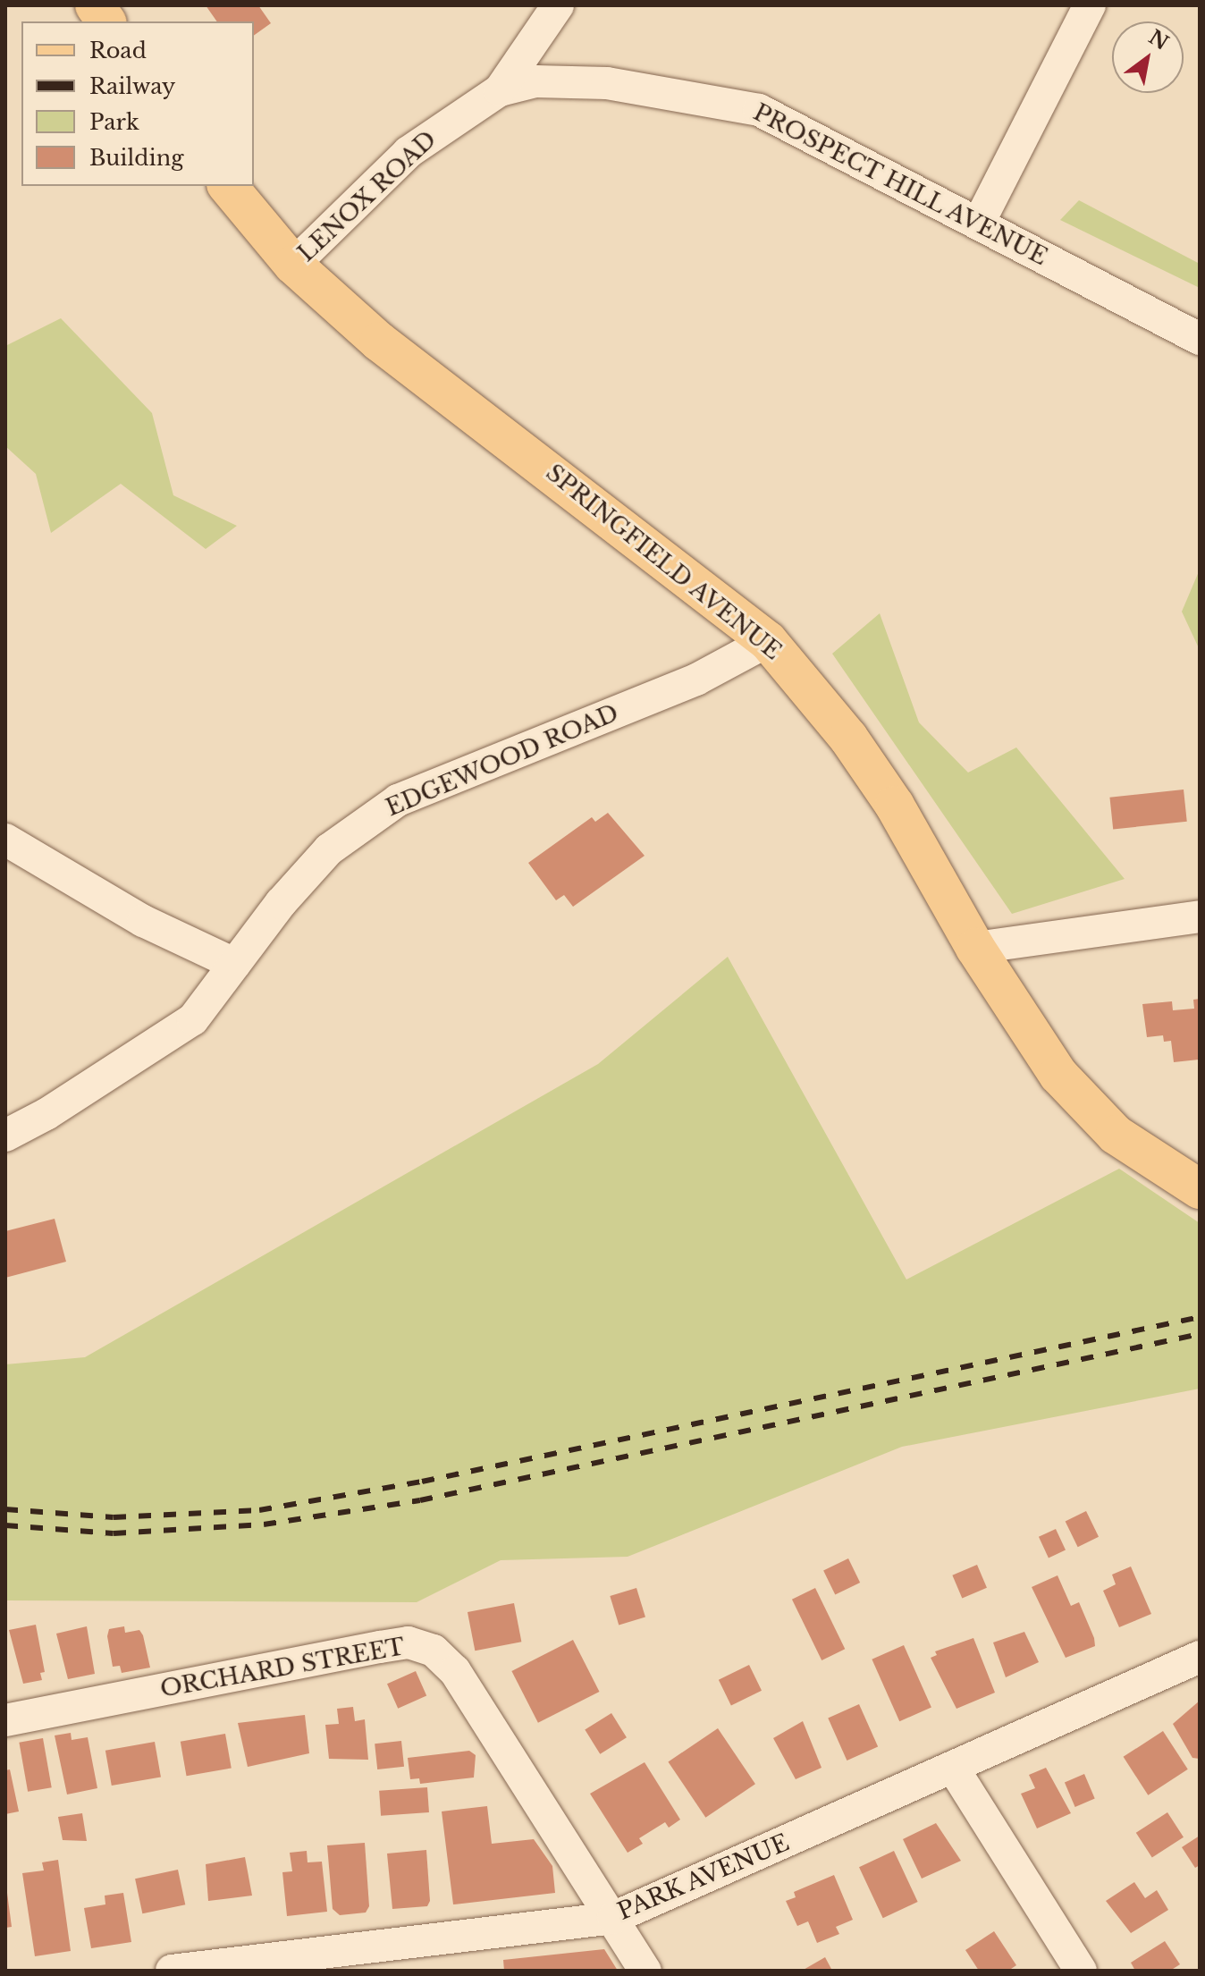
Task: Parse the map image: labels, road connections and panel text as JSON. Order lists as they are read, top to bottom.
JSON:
{
  "streets": {
    "main road": ["SPRINGFIELD AVENUE"],
    "street": [
      "PROSPECT HILL AVENUE",
      "LENOX ROAD",
      "EDGEWOOD ROAD",
      "ORCHARD STREET",
      "PARK AVENUE"
    ]
  },
  "crossings": [
    ["PROSPECT HILL AVENUE", "LENOX ROAD"],
    ["LENOX ROAD", "SPRINGFIELD AVENUE"],
    ["SPRINGFIELD AVENUE", "EDGEWOOD ROAD"],
    ["ORCHARD STREET", "PARK AVENUE"]
  ],
  "legend": [
    "Road",
    "Railway",
    "Park",
    "Building"
  ],
  "north": "top right"
}
